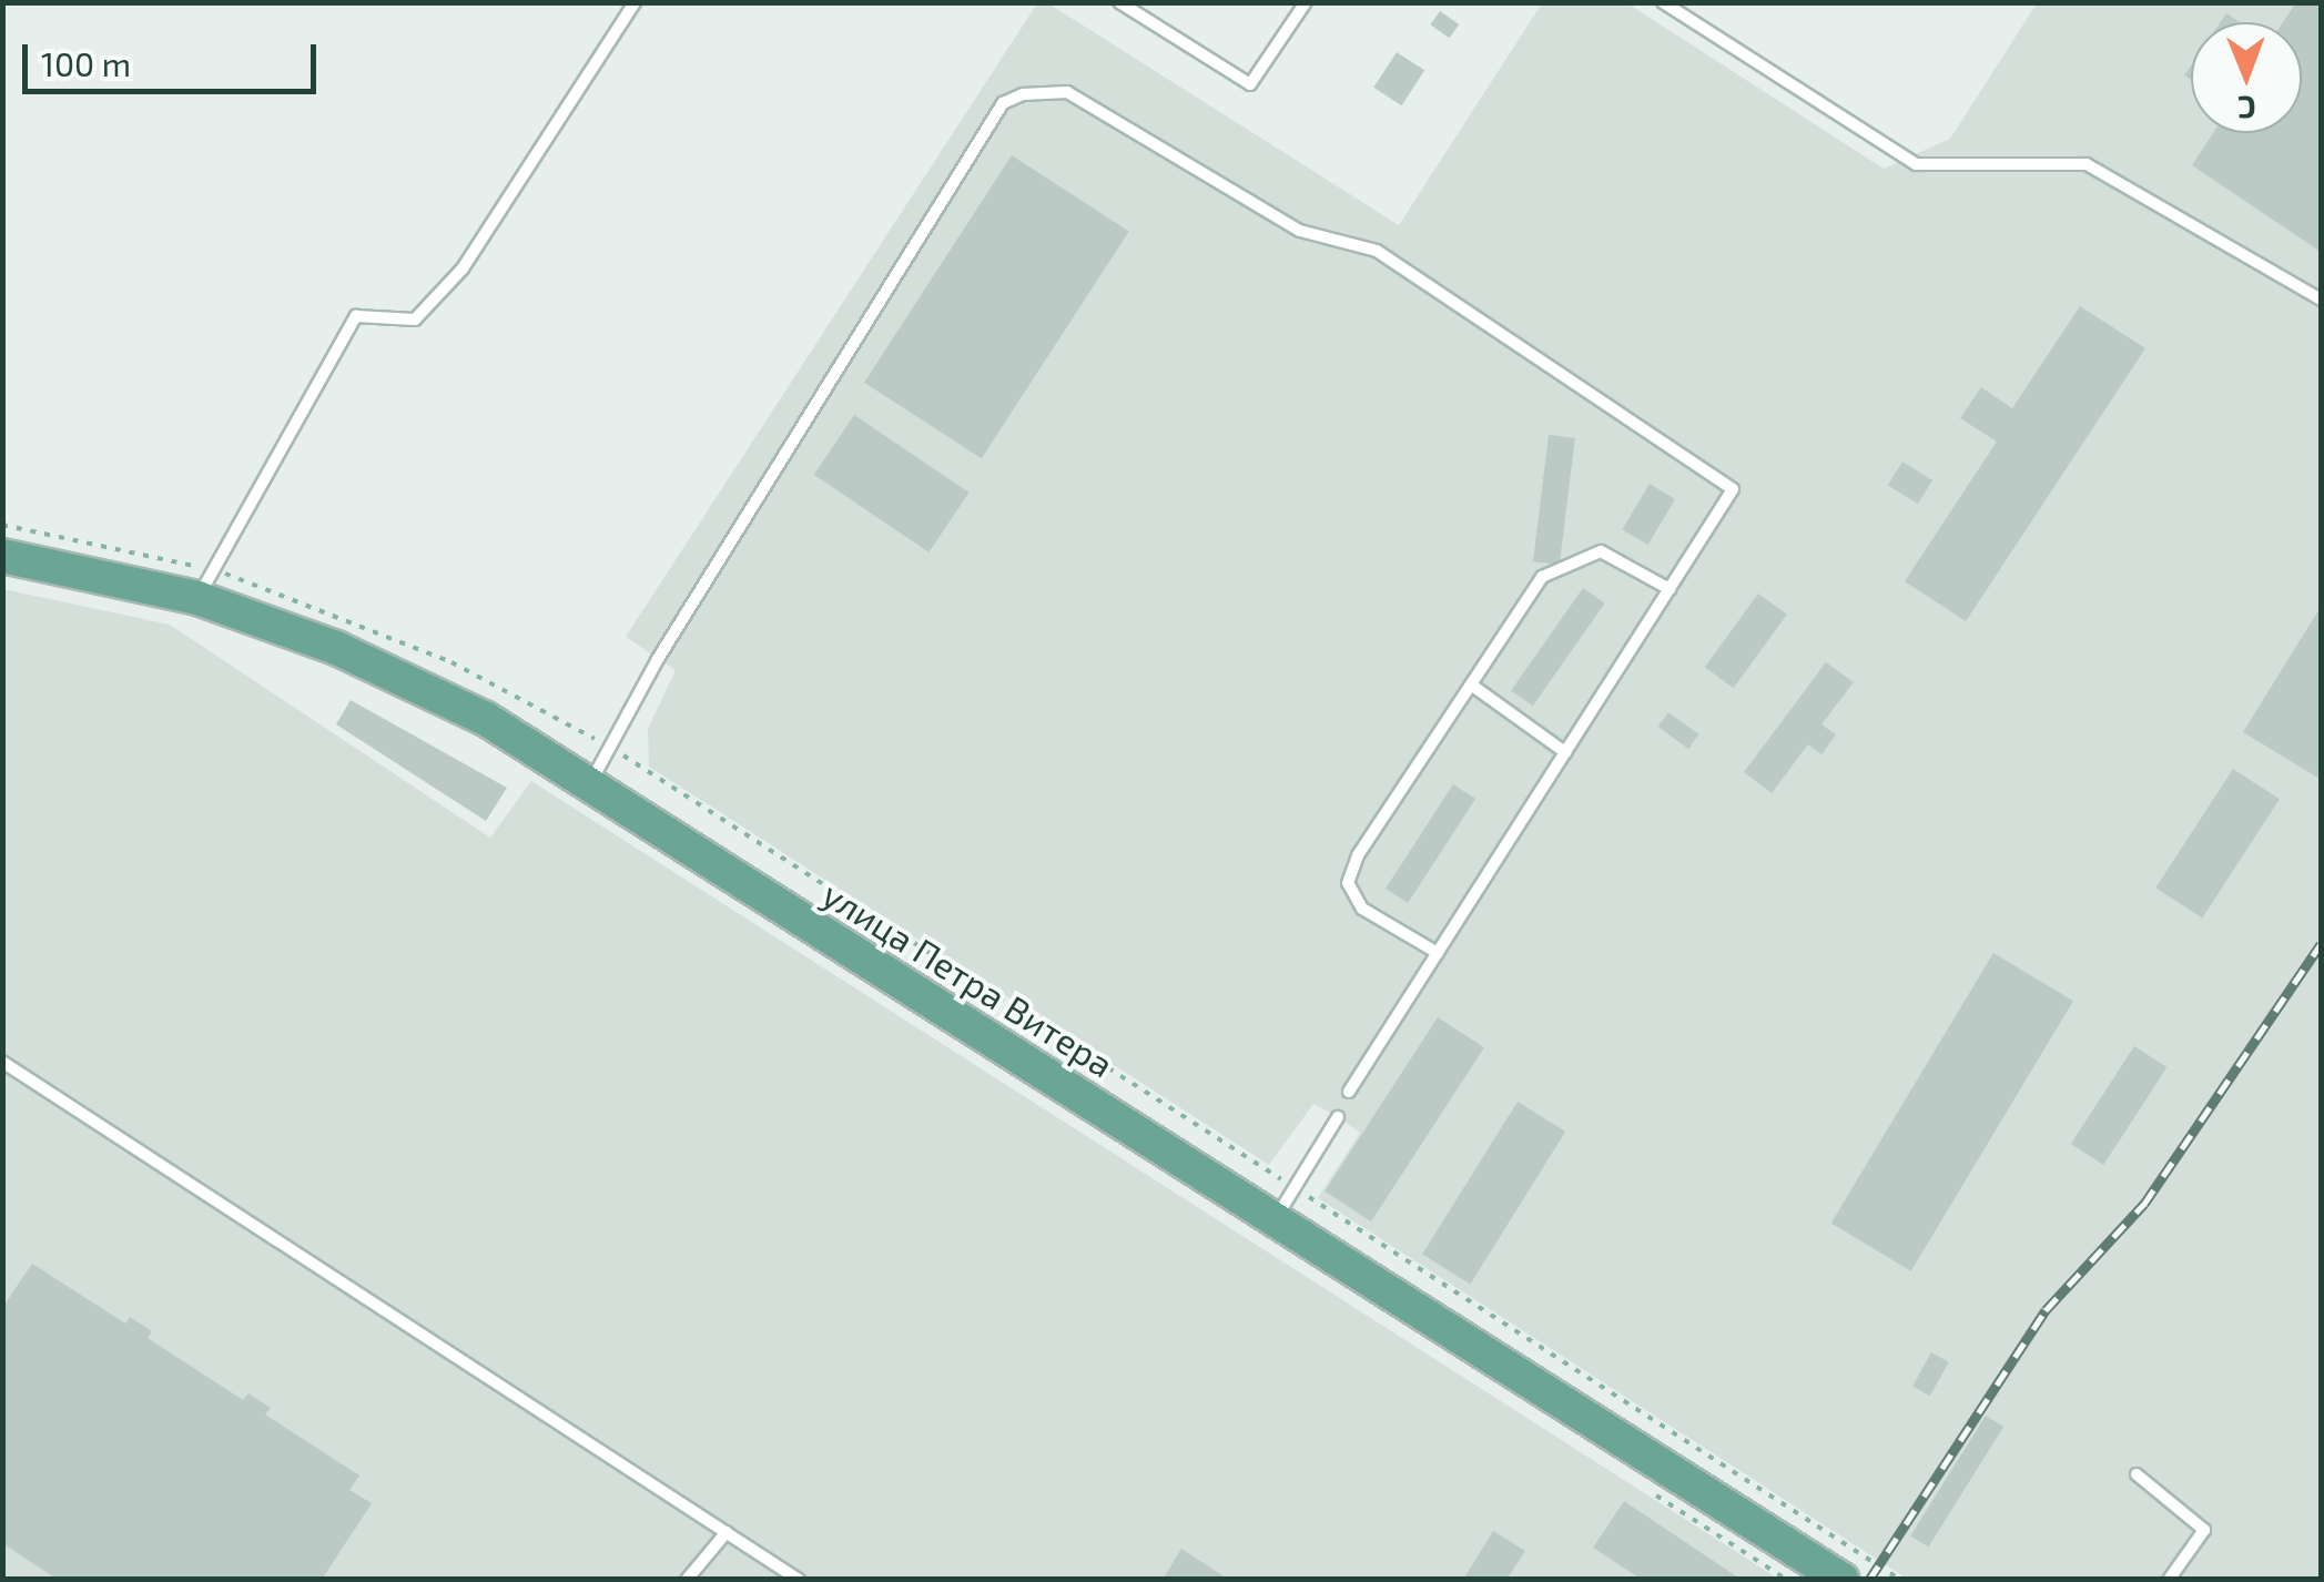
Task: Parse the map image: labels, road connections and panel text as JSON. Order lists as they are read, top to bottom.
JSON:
{
  "streets": {
    "main road": ["улица Петра Витера"]
  },
  "scale_bar": "100 m",
  "north": "bottom"
}
